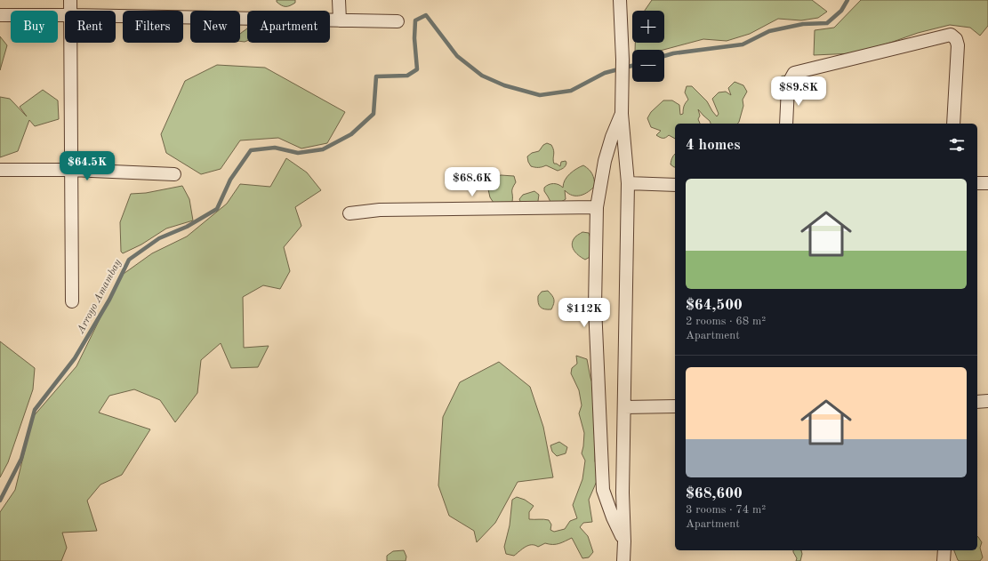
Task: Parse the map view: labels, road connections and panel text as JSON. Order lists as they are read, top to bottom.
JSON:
{
  "water": ["Arroyo Amambay"],
  "page": {
    "map_buttons": ["+", "−"],
    "chip": [
      "Buy",
      "Rent",
      "Filters",
      "New",
      "Apartment"
    ],
    "price": [
      "$89.8K",
      "$64.5K",
      "$68.6K",
      "$112K"
    ],
    "heading": "4 homes",
    "list": [
      {
        "name": "$64,500",
        "note": "2 rooms · 68 m² · Apartment"
      },
      {
        "name": "$68,600",
        "note": "3 rooms · 74 m² · Apartment"
      }
    ]
  }
}
